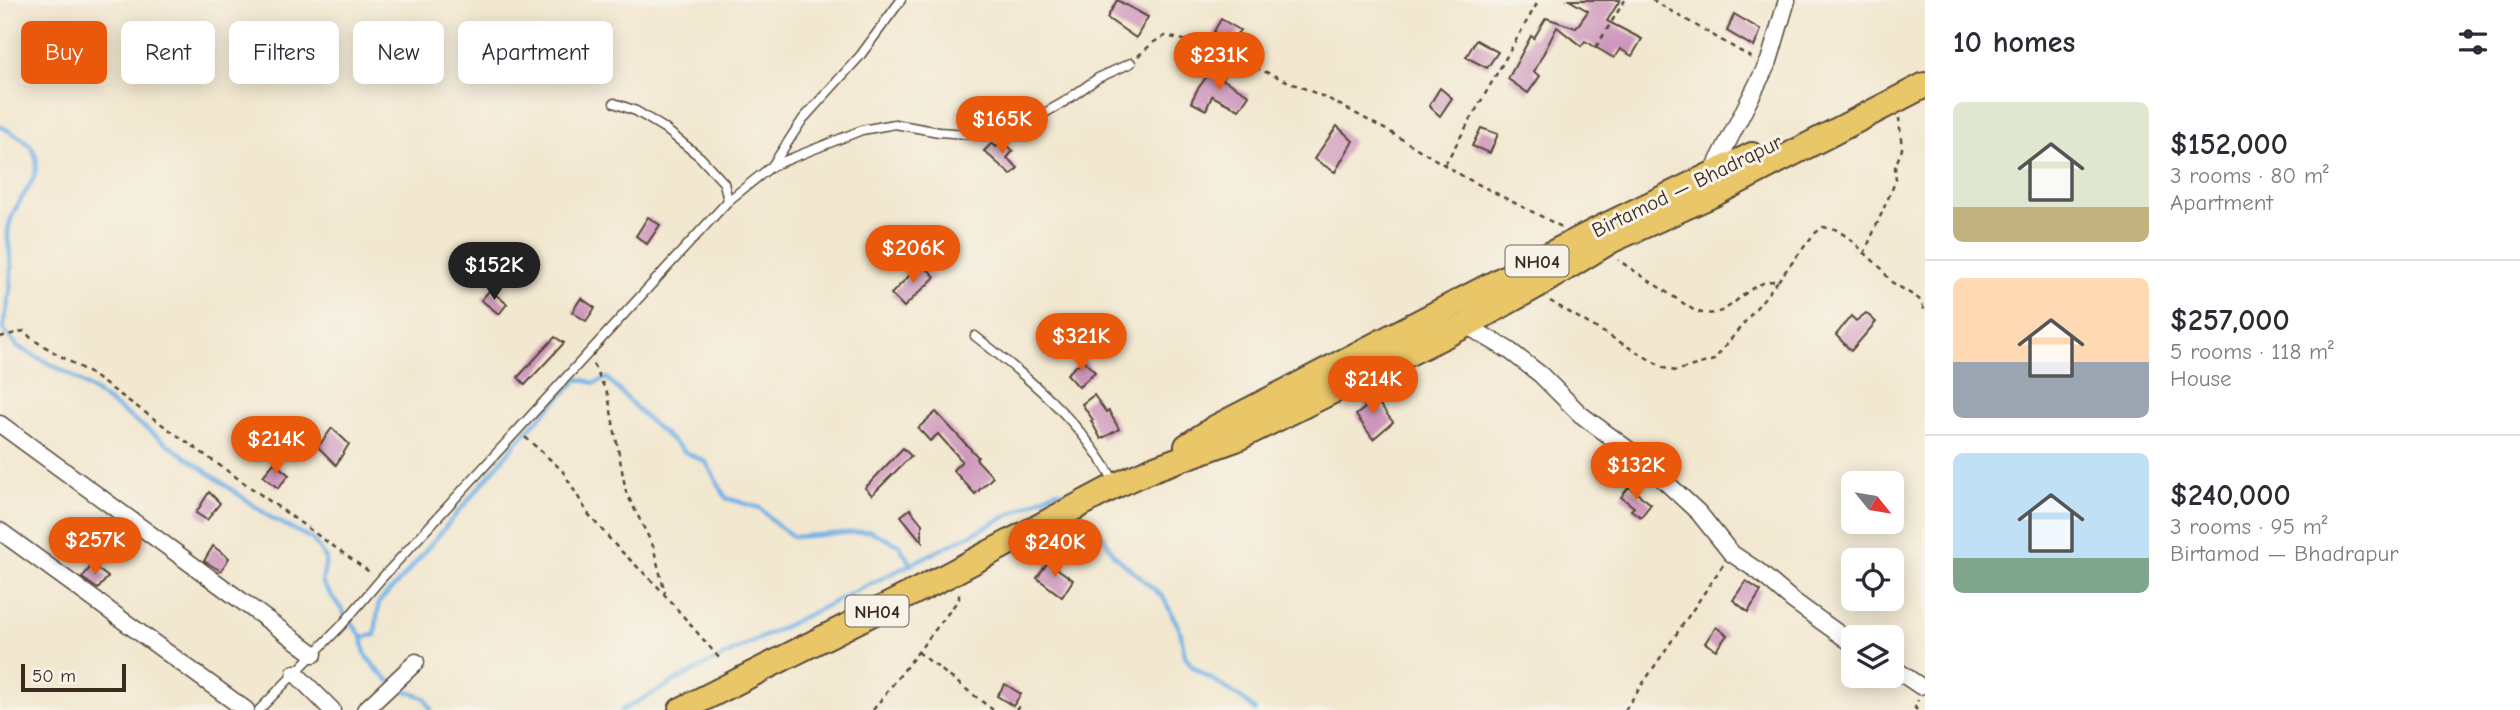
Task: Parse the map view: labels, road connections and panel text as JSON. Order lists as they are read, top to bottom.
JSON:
{
  "streets": {
    "main road": ["Birtamod — Bhadrapur", "NH04"]
  },
  "scale_bar": "50 m",
  "north": "bottom right",
  "page": {
    "heading": "10 homes",
    "chip": [
      "Buy",
      "Rent",
      "Filters",
      "New",
      "Apartment"
    ],
    "price": [
      "$231K",
      "$165K",
      "$206K",
      "$152K",
      "$321K",
      "$214K",
      "$214K",
      "$132K",
      "$257K",
      "$240K"
    ],
    "list": [
      {
        "name": "$152,000",
        "note": "3 rooms · 80 m² · Apartment"
      },
      {
        "name": "$257,000",
        "note": "5 rooms · 118 m² · House"
      },
      {
        "name": "$240,000",
        "note": "3 rooms · 95 m² · Birtamod — Bhadrapur"
      }
    ],
    "scale": "50 m"
  }
}
